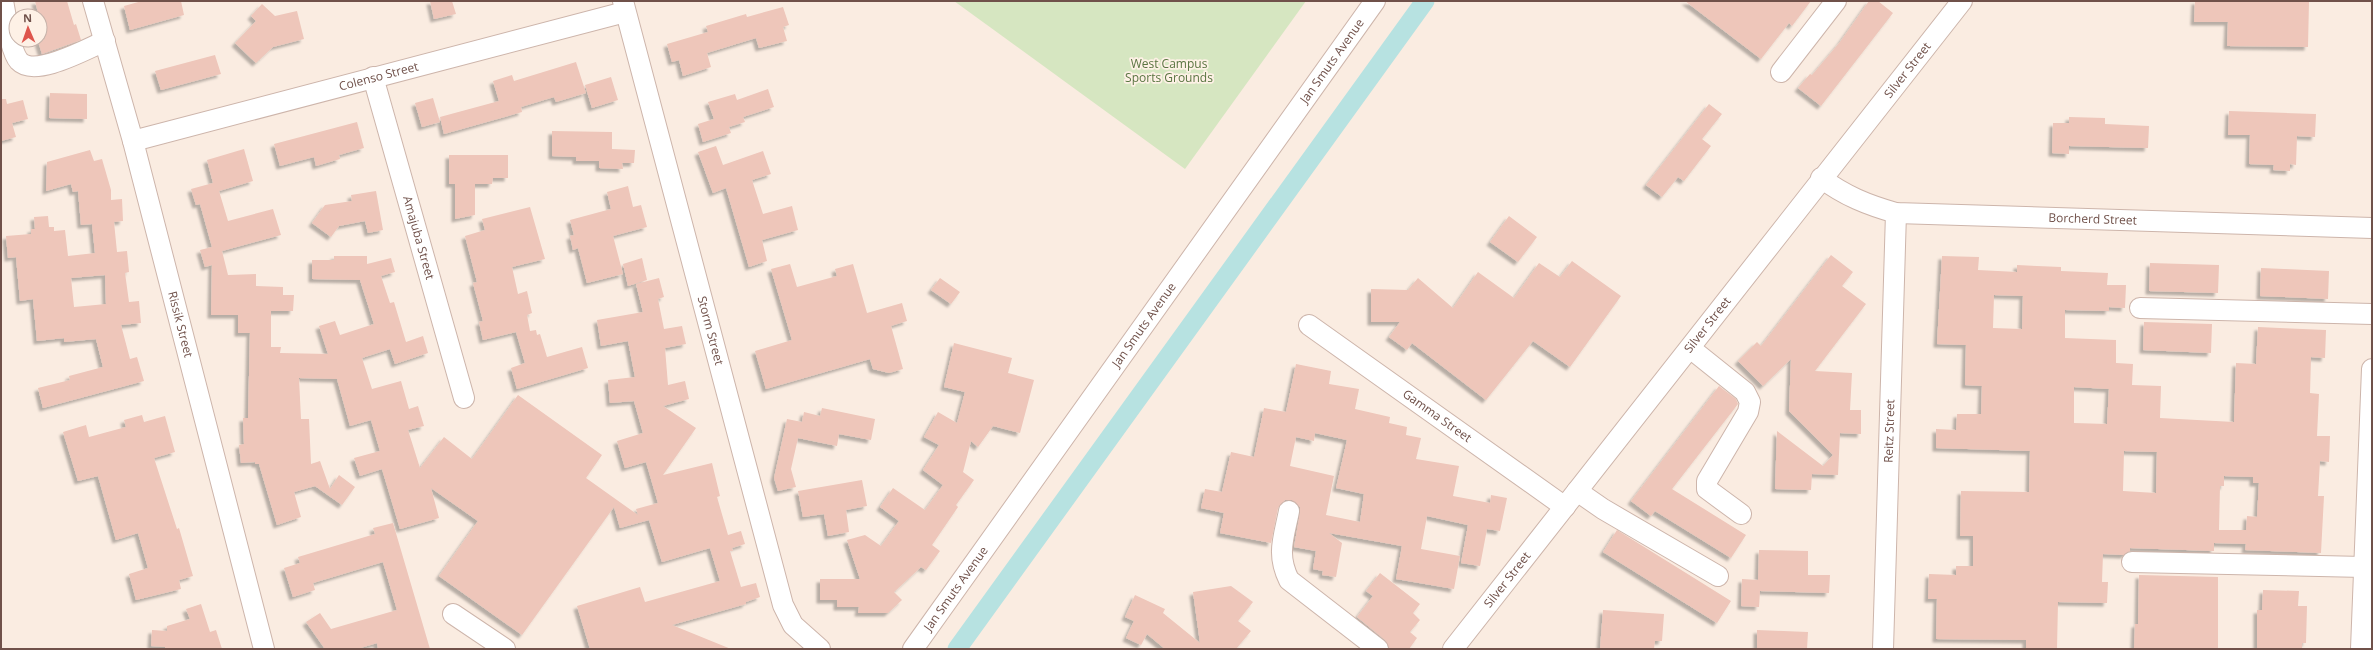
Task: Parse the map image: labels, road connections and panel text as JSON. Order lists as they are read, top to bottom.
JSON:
{
  "streets": {
    "street": [
      "Jan Smuts Avenue",
      "Silver Street",
      "Colenso Street",
      "Borcherd Street",
      "Amajuba Street",
      "Rissik Street",
      "Storm Street",
      "Gamma Street",
      "Reitz Street"
    ]
  },
  "crossings": [
    ["Silver Street", "Borcherd Street"],
    ["Silver Street", "Gamma Street"],
    ["Colenso Street", "Amajuba Street"],
    ["Colenso Street", "Rissik Street"],
    ["Colenso Street", "Storm Street"],
    ["Borcherd Street", "Reitz Street"]
  ],
  "parks": ["West Campus Sports Grounds"],
  "north": "top"
}
